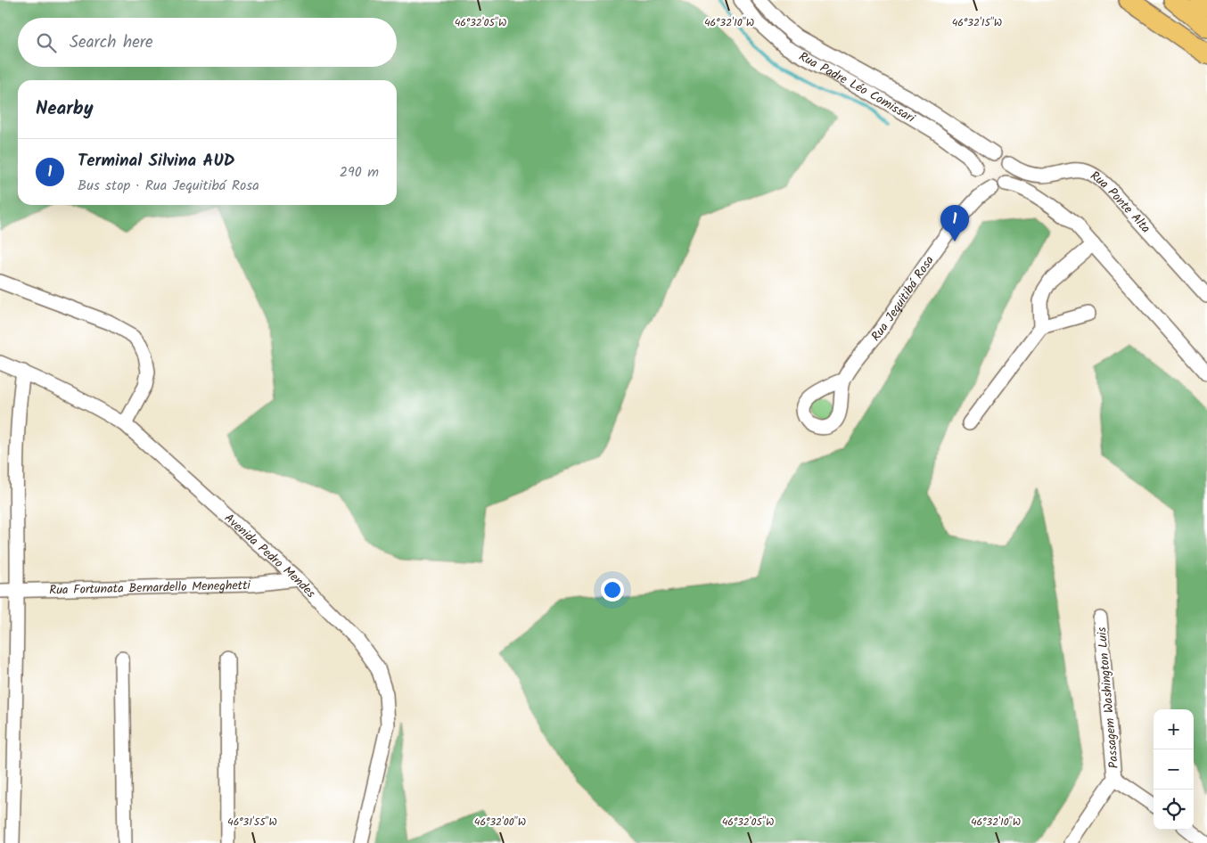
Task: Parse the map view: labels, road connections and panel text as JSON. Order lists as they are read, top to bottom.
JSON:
{
  "streets": {
    "street": [
      "Rua Padre Léo Comissari",
      "Rua Ponte Alta",
      "Rua Jequitibá Rosa",
      "Avenida Pedro Mendes",
      "Rua Fortunata Bernardello Meneghetti",
      "Passagem Washington Luis"
    ]
  },
  "crossings": [
    ["Rua Padre Léo Comissari", "Rua Ponte Alta"],
    ["Rua Padre Léo Comissari", "Rua Jequitibá Rosa"],
    ["Rua Ponte Alta", "Rua Jequitibá Rosa"],
    ["Avenida Pedro Mendes", "Rua Fortunata Bernardello Meneghetti"]
  ],
  "page": {
    "search": "Search here",
    "heading": "Nearby",
    "list": [
      {
        "mark": "1",
        "name": "Terminal Silvina AUD",
        "note": "Bus stop · Rua Jequitibá Rosa",
        "value": "290 m"
      }
    ],
    "pins": "1",
    "map_buttons": ["+", "−"]
  },
  "coordinates": [
    "46°32'05\"W",
    "46°32'10\"W",
    "46°32'15\"W",
    "46°31'55\"W",
    "46°32'00\"W"
  ]
}
